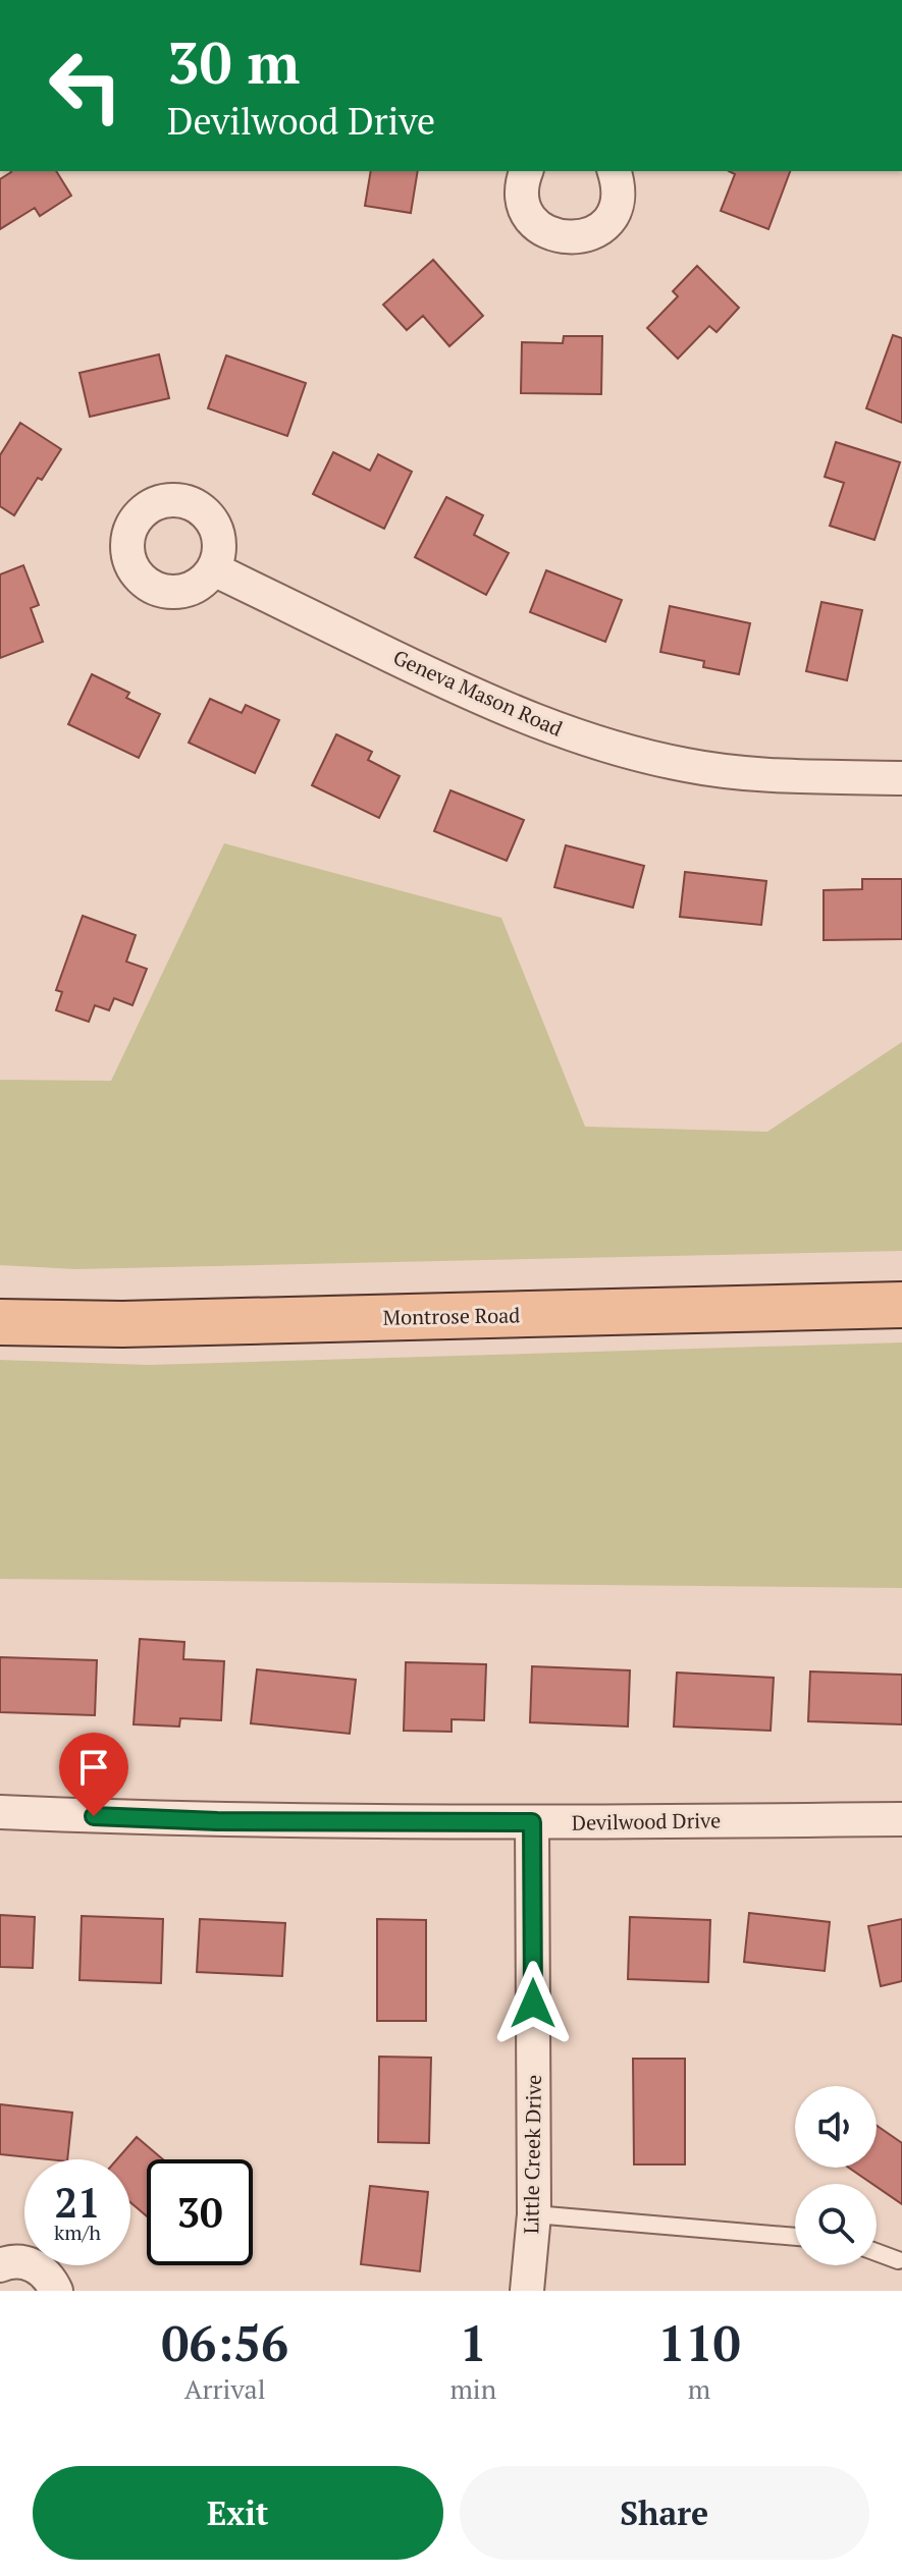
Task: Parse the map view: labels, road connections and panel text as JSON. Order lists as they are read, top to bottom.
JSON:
{
  "streets": {
    "main road": ["Montrose Road"],
    "street": ["Geneva Mason Road", "Devilwood Drive", "Little Creek Drive"]
  },
  "crossings": [
    ["Devilwood Drive", "Little Creek Drive"]
  ],
  "page": {
    "turn": ["30 m", "Devilwood Drive"],
    "speed": "21 km/h",
    "limit": "30",
    "eta": [
      "06:56",
      "Arrival",
      "1",
      "min",
      "110",
      "m"
    ],
    "buttons": ["Exit", "Share"]
  }
}
